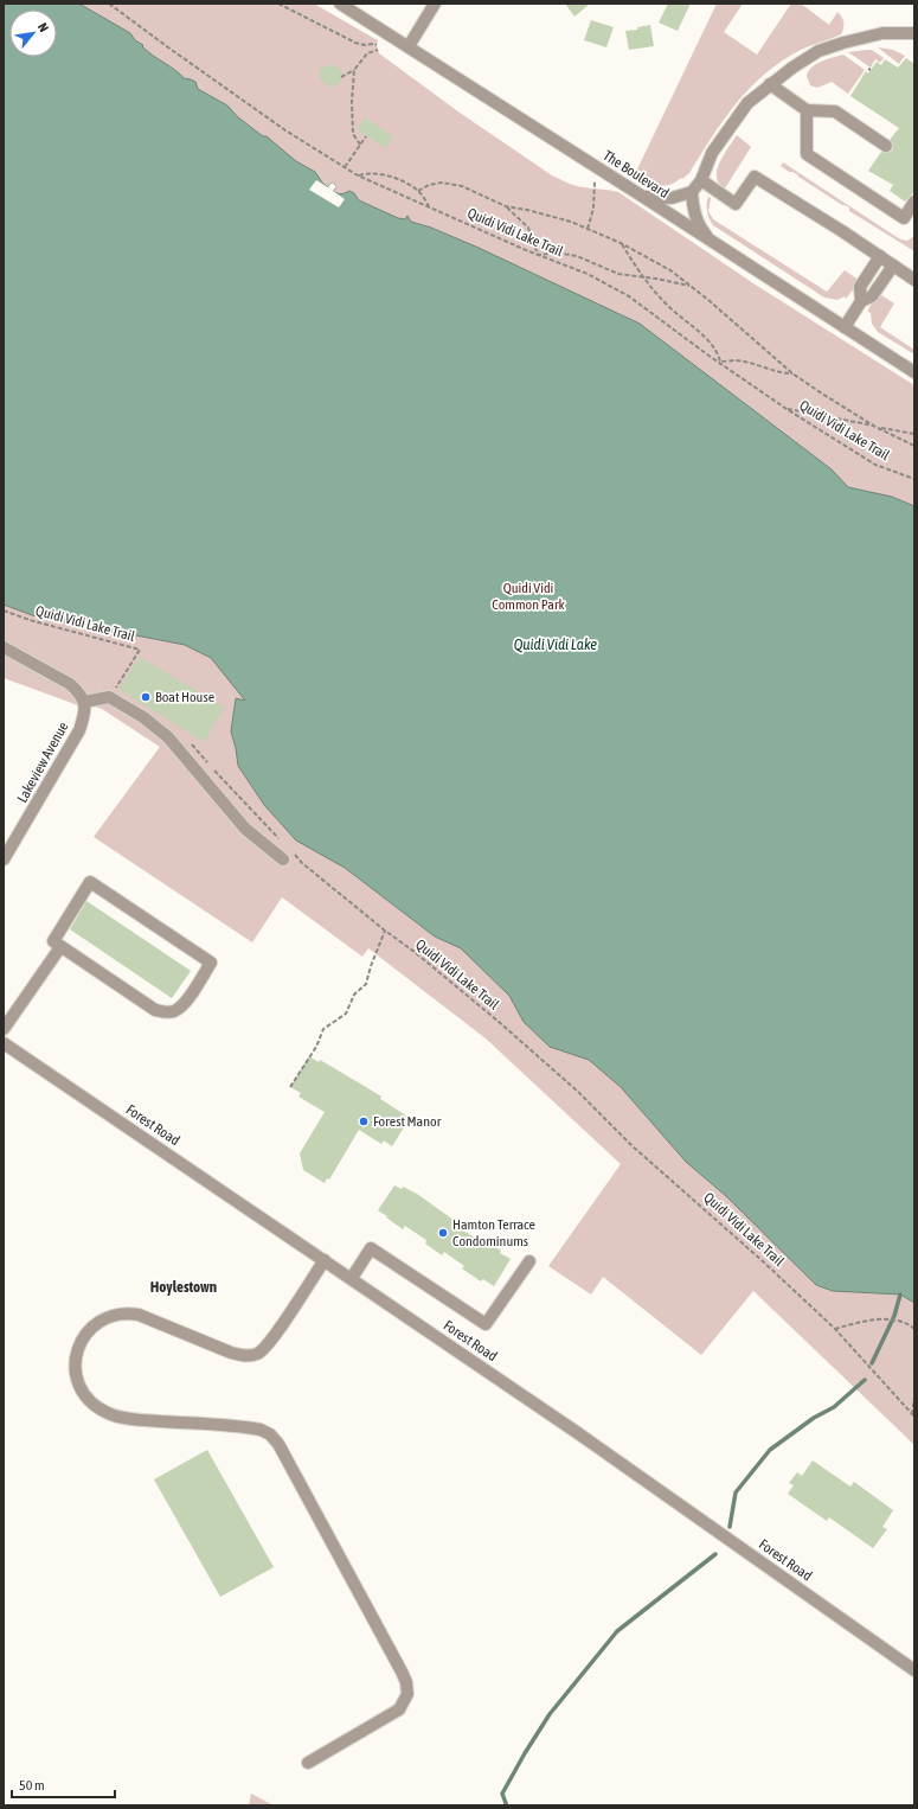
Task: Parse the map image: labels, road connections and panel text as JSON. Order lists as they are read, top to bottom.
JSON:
{
  "streets": {
    "street": ["The Boulevard", "Lakeview Avenue", "Forest Road"],
    "path": ["Quidi Vidi Lake Trail"]
  },
  "districts": ["Hoylestown"],
  "water": ["Quidi Vidi Lake"],
  "parks": ["Quidi Vidi Common Park"],
  "places": ["Boat House", "Forest Manor", "Hamton Terrace Condominums"],
  "scale_bar": "50 m",
  "north": "top right"
}
